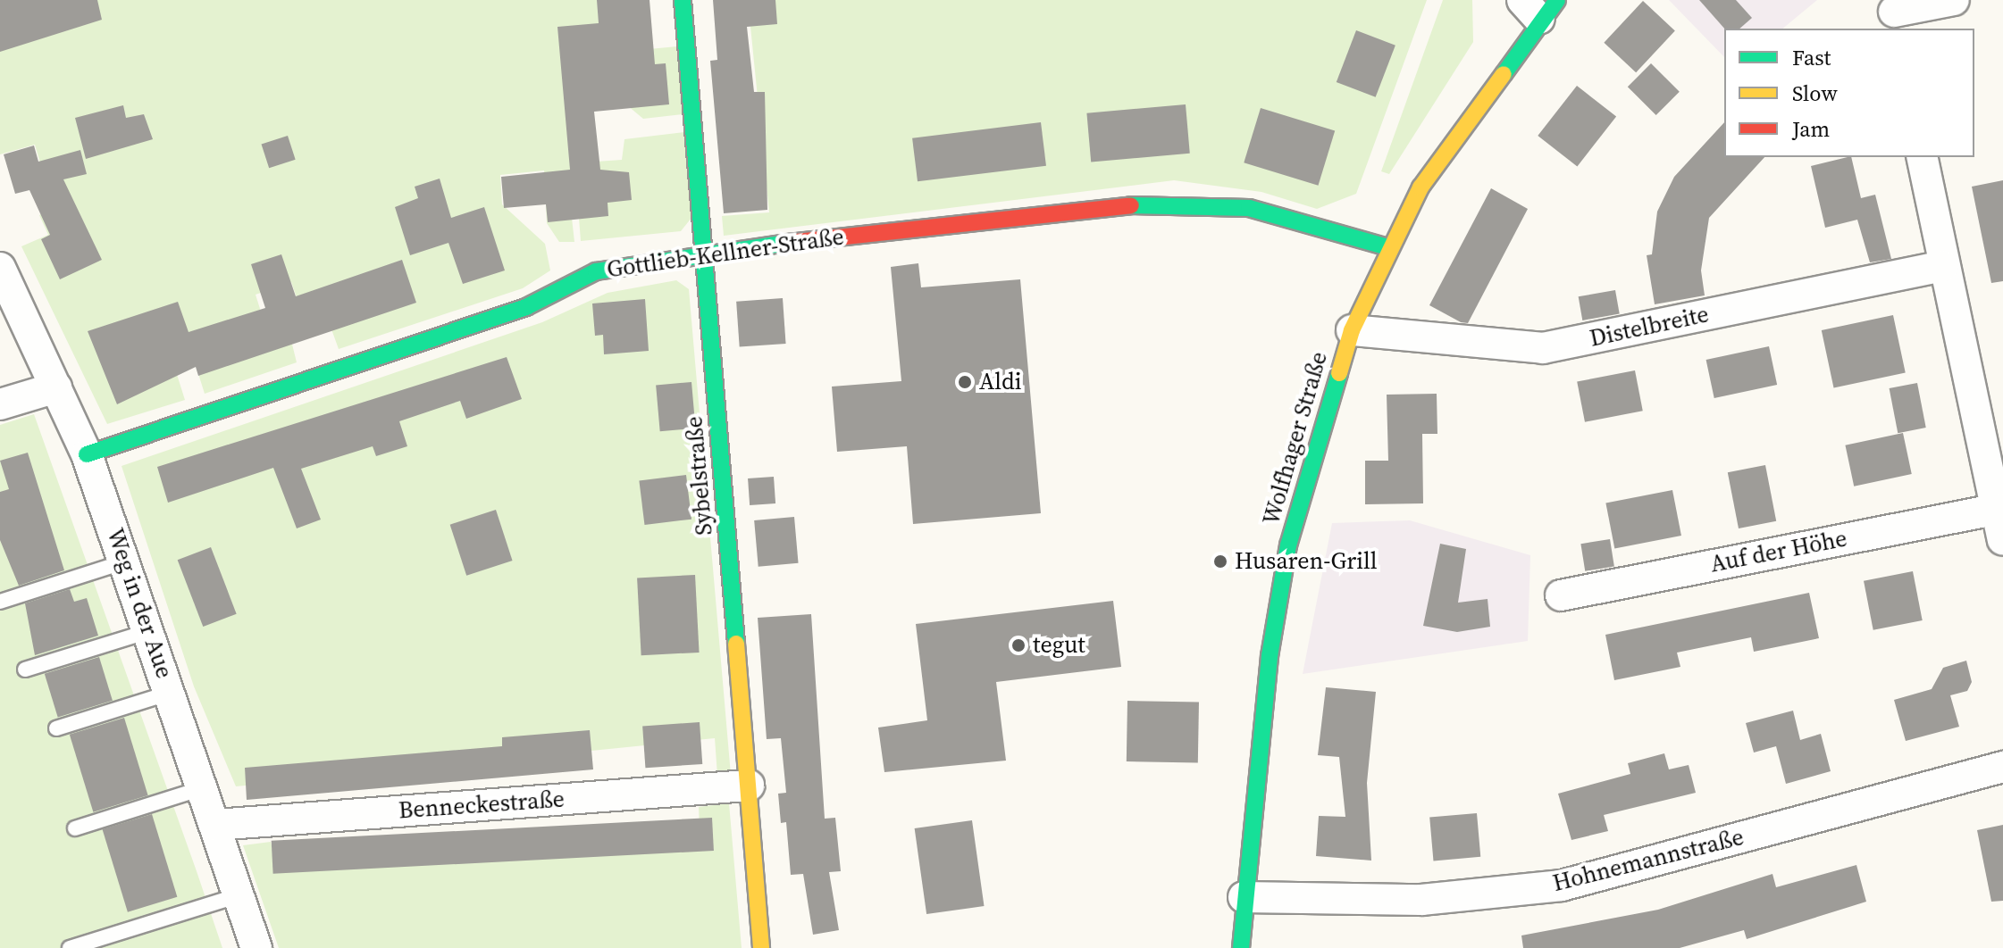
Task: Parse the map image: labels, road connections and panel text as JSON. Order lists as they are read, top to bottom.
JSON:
{
  "streets": {
    "street": [
      "Gottlieb-Kellner-Straße",
      "Distelbreite",
      "Wolfhager Straße",
      "Sybelstraße",
      "Auf der Höhe",
      "Weg in der Aue",
      "Benneckestraße",
      "Hohnemannstraße"
    ]
  },
  "crossings": [
    ["Gottlieb-Kellner-Straße", "Wolfhager Straße"],
    ["Gottlieb-Kellner-Straße", "Sybelstraße"],
    ["Gottlieb-Kellner-Straße", "Weg in der Aue"],
    ["Distelbreite", "Wolfhager Straße"],
    ["Wolfhager Straße", "Hohnemannstraße"],
    ["Sybelstraße", "Benneckestraße"],
    ["Weg in der Aue", "Benneckestraße"]
  ],
  "places": ["Aldi", "Husaren-Grill", "tegut"],
  "legend": ["Fast", "Slow", "Jam"]
}
